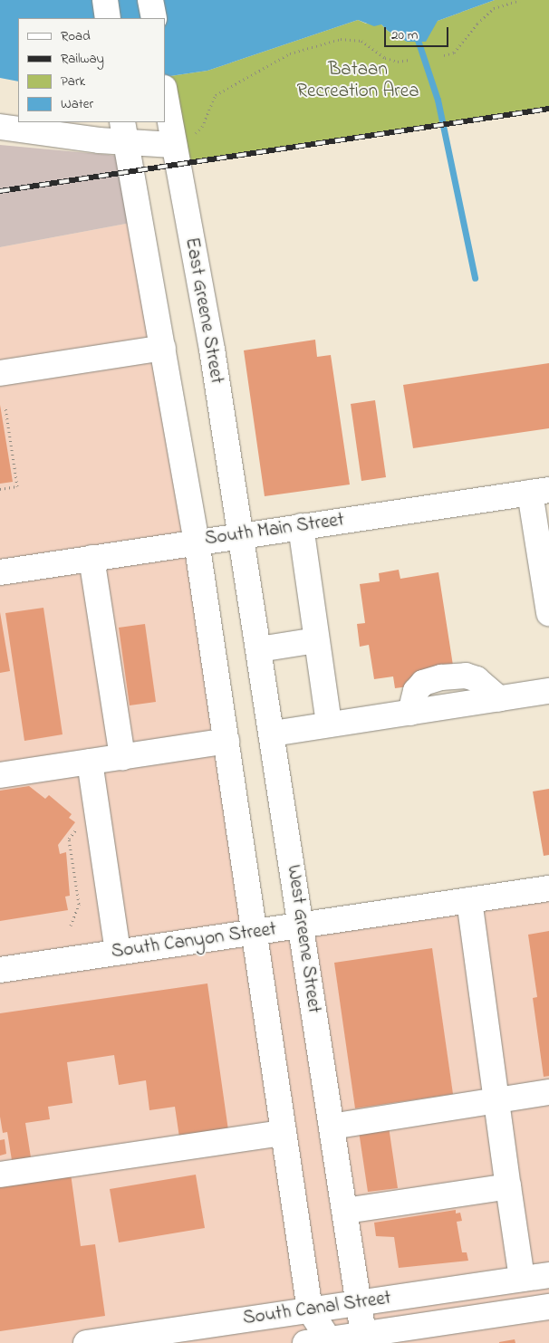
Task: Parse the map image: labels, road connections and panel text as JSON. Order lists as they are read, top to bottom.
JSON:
{
  "streets": {
    "main road": [
      "East Greene Street",
      "South Main Street",
      "West Greene Street",
      "South Canyon Street",
      "South Canal Street"
    ]
  },
  "crossings": [
    ["East Greene Street", "South Main Street"],
    ["East Greene Street", "West Greene Street"],
    ["South Main Street", "West Greene Street"],
    ["West Greene Street", "South Canyon Street"],
    ["West Greene Street", "South Canal Street"]
  ],
  "parks": ["Bataan Recreation Area"],
  "legend": [
    "Road",
    "Railway",
    "Park",
    "Water"
  ],
  "scale_bar": "20 m"
}
